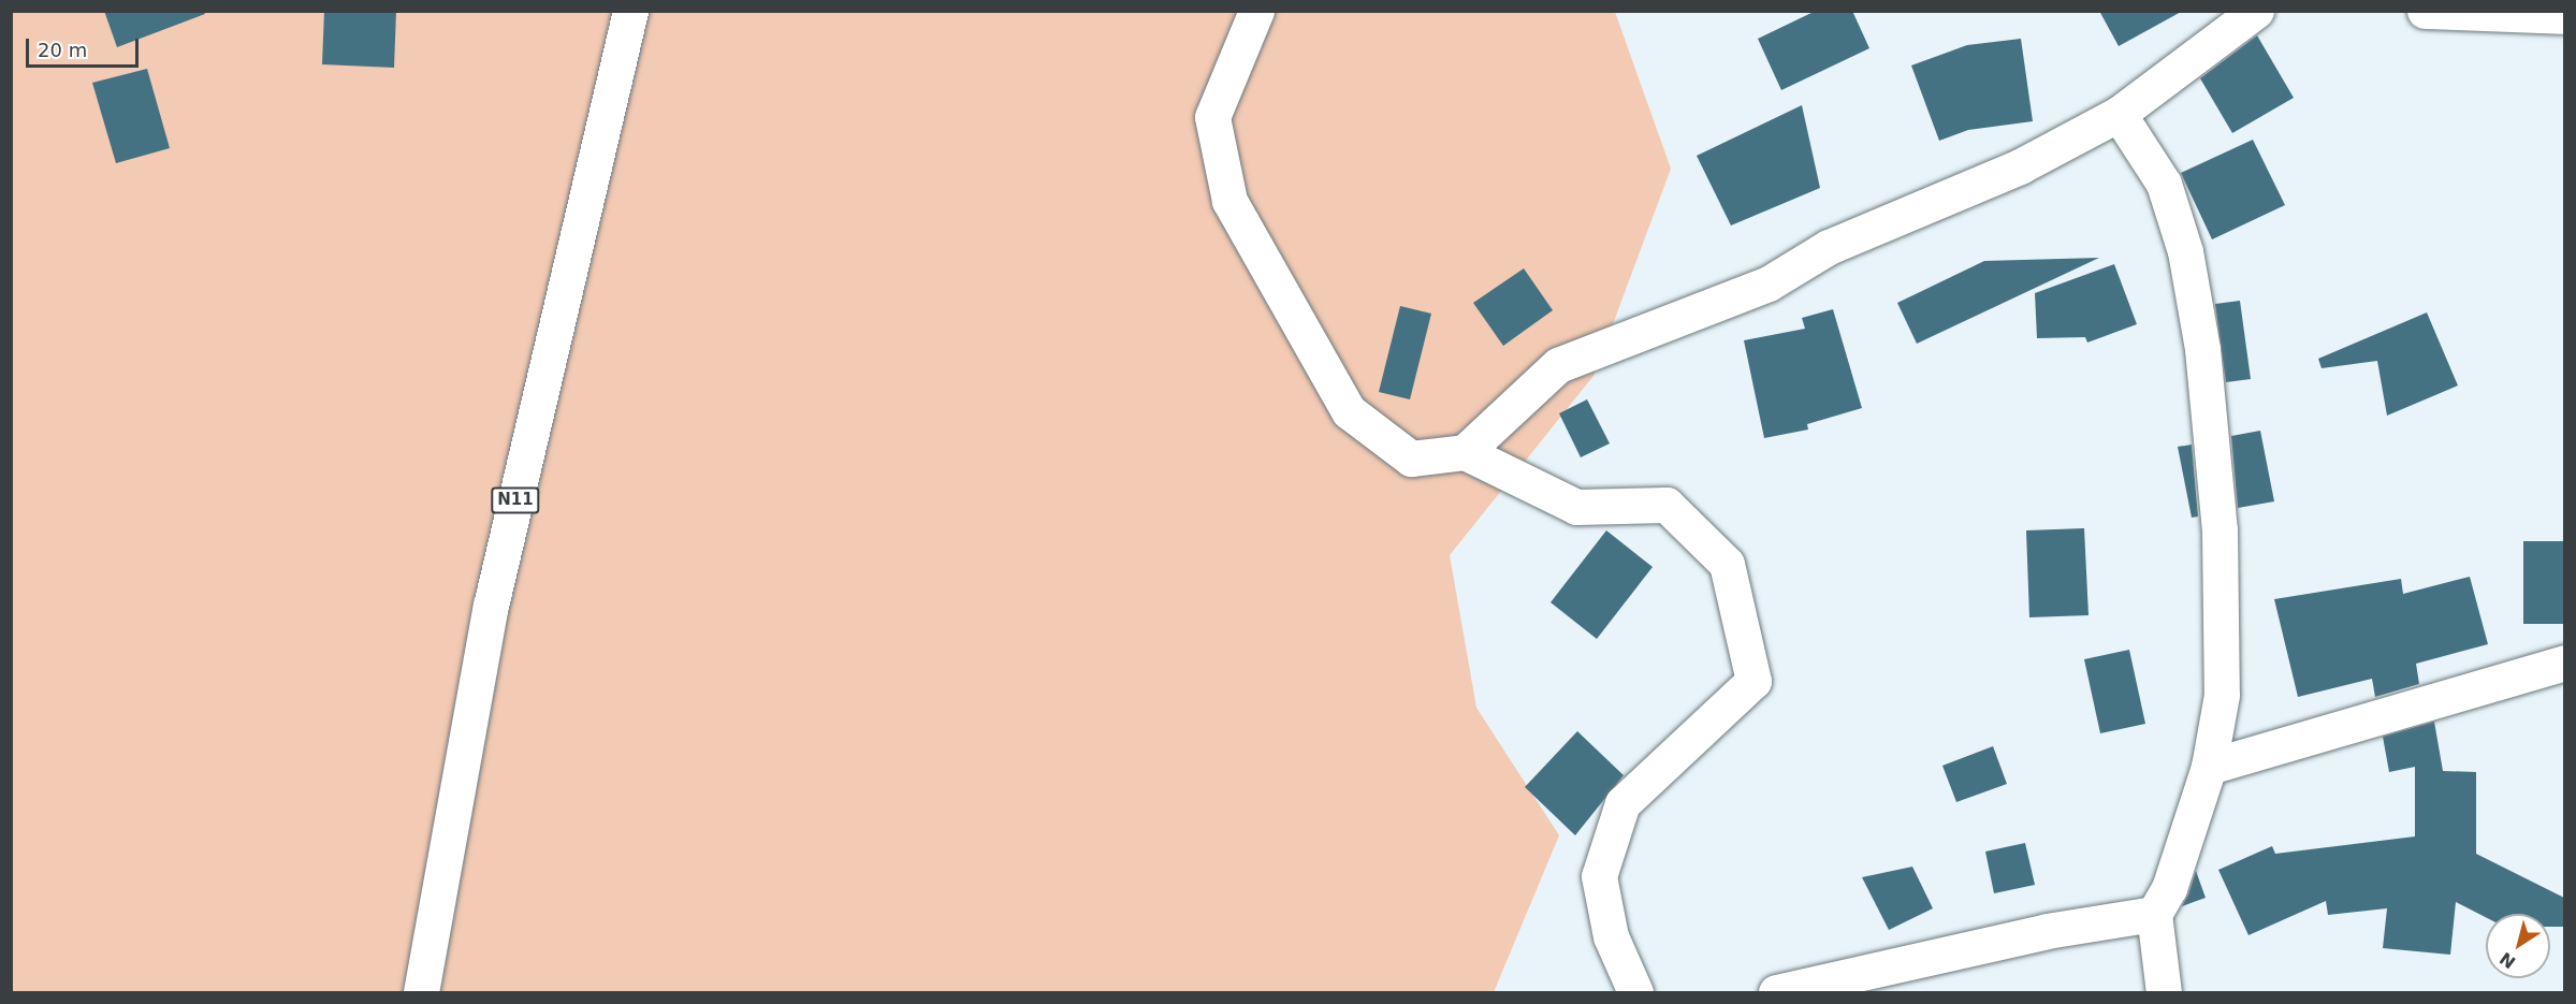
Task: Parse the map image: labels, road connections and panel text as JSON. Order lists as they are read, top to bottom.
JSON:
{
  "streets": {
    "main road": ["N11"]
  },
  "scale_bar": "20 m",
  "north": "bottom left"
}
